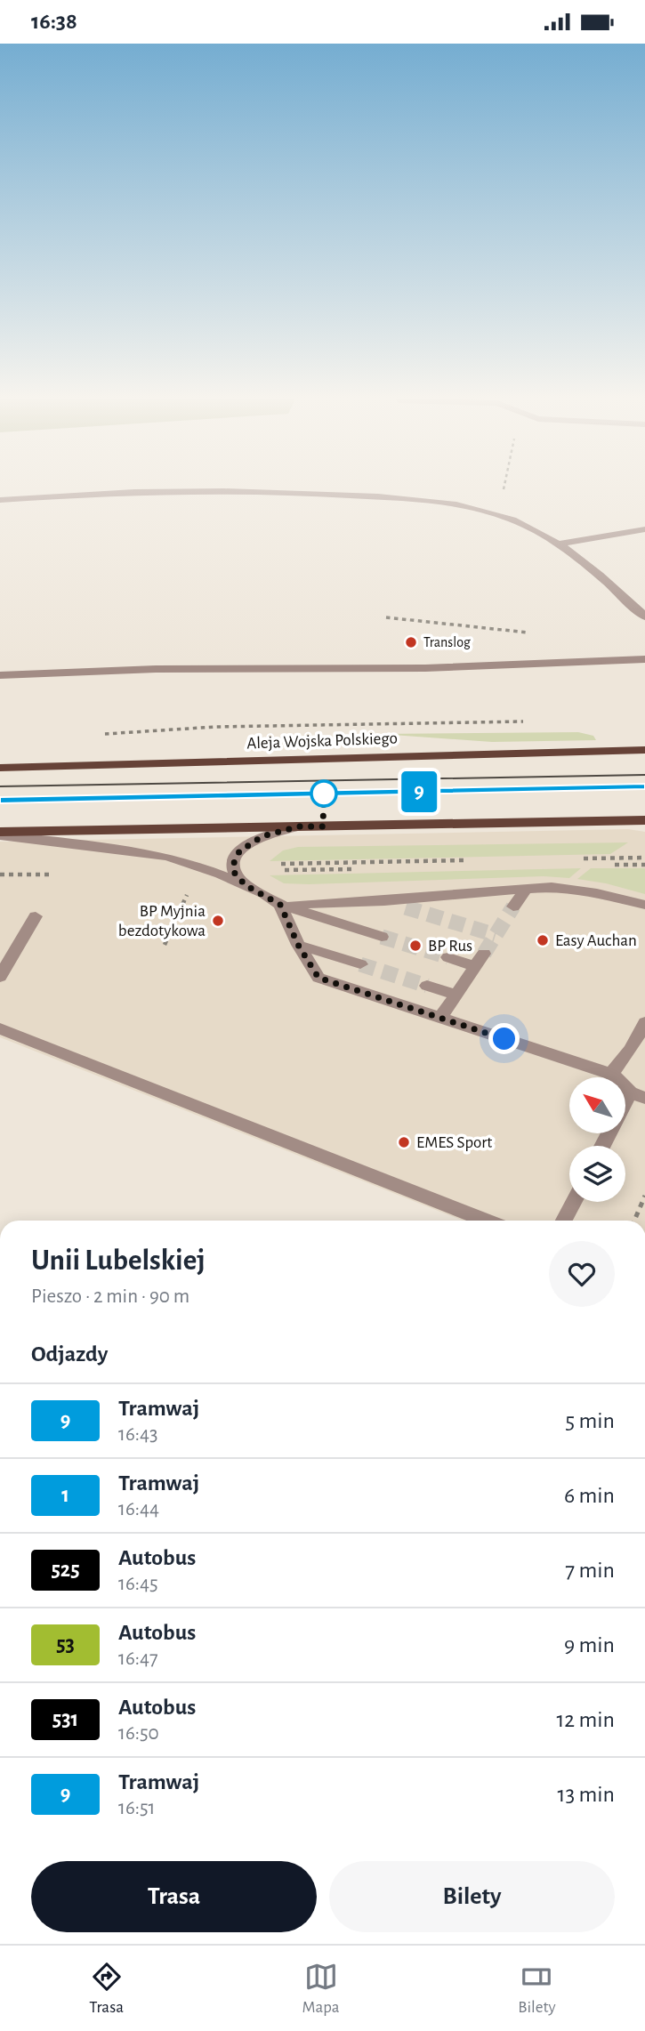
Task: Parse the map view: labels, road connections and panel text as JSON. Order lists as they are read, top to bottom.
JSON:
{
  "streets": {
    "main road": ["Aleja Wojska Polskiego"]
  },
  "places": [
    "Translog",
    "BP Myjnia bezdotykowa",
    "Easy Auchan",
    "BP Rus",
    "EMES Sport"
  ],
  "lines": ["tram line 9"],
  "north": "top left",
  "page": {
    "status": "16:38",
    "on_map": "9",
    "heading": [
      ["Unii Lubelskiej", "Pieszo · 2 min · 90 m"],
      "Odjazdy"
    ],
    "list": [
      {
        "mark": "9",
        "name": "Tramwaj",
        "note": "16:43",
        "value": "5 min"
      },
      {
        "mark": "1",
        "name": "Tramwaj",
        "note": "16:44",
        "value": "6 min"
      },
      {
        "mark": "525",
        "name": "Autobus",
        "note": "16:45",
        "value": "7 min"
      },
      {
        "mark": "53",
        "name": "Autobus",
        "note": "16:47",
        "value": "9 min"
      },
      {
        "mark": "531",
        "name": "Autobus",
        "note": "16:50",
        "value": "12 min"
      },
      {
        "mark": "9",
        "name": "Tramwaj",
        "note": "16:51",
        "value": "13 min"
      }
    ],
    "buttons": ["Trasa", "Bilety"],
    "tabs": ["Trasa", "Mapa", "Bilety"]
  }
}
